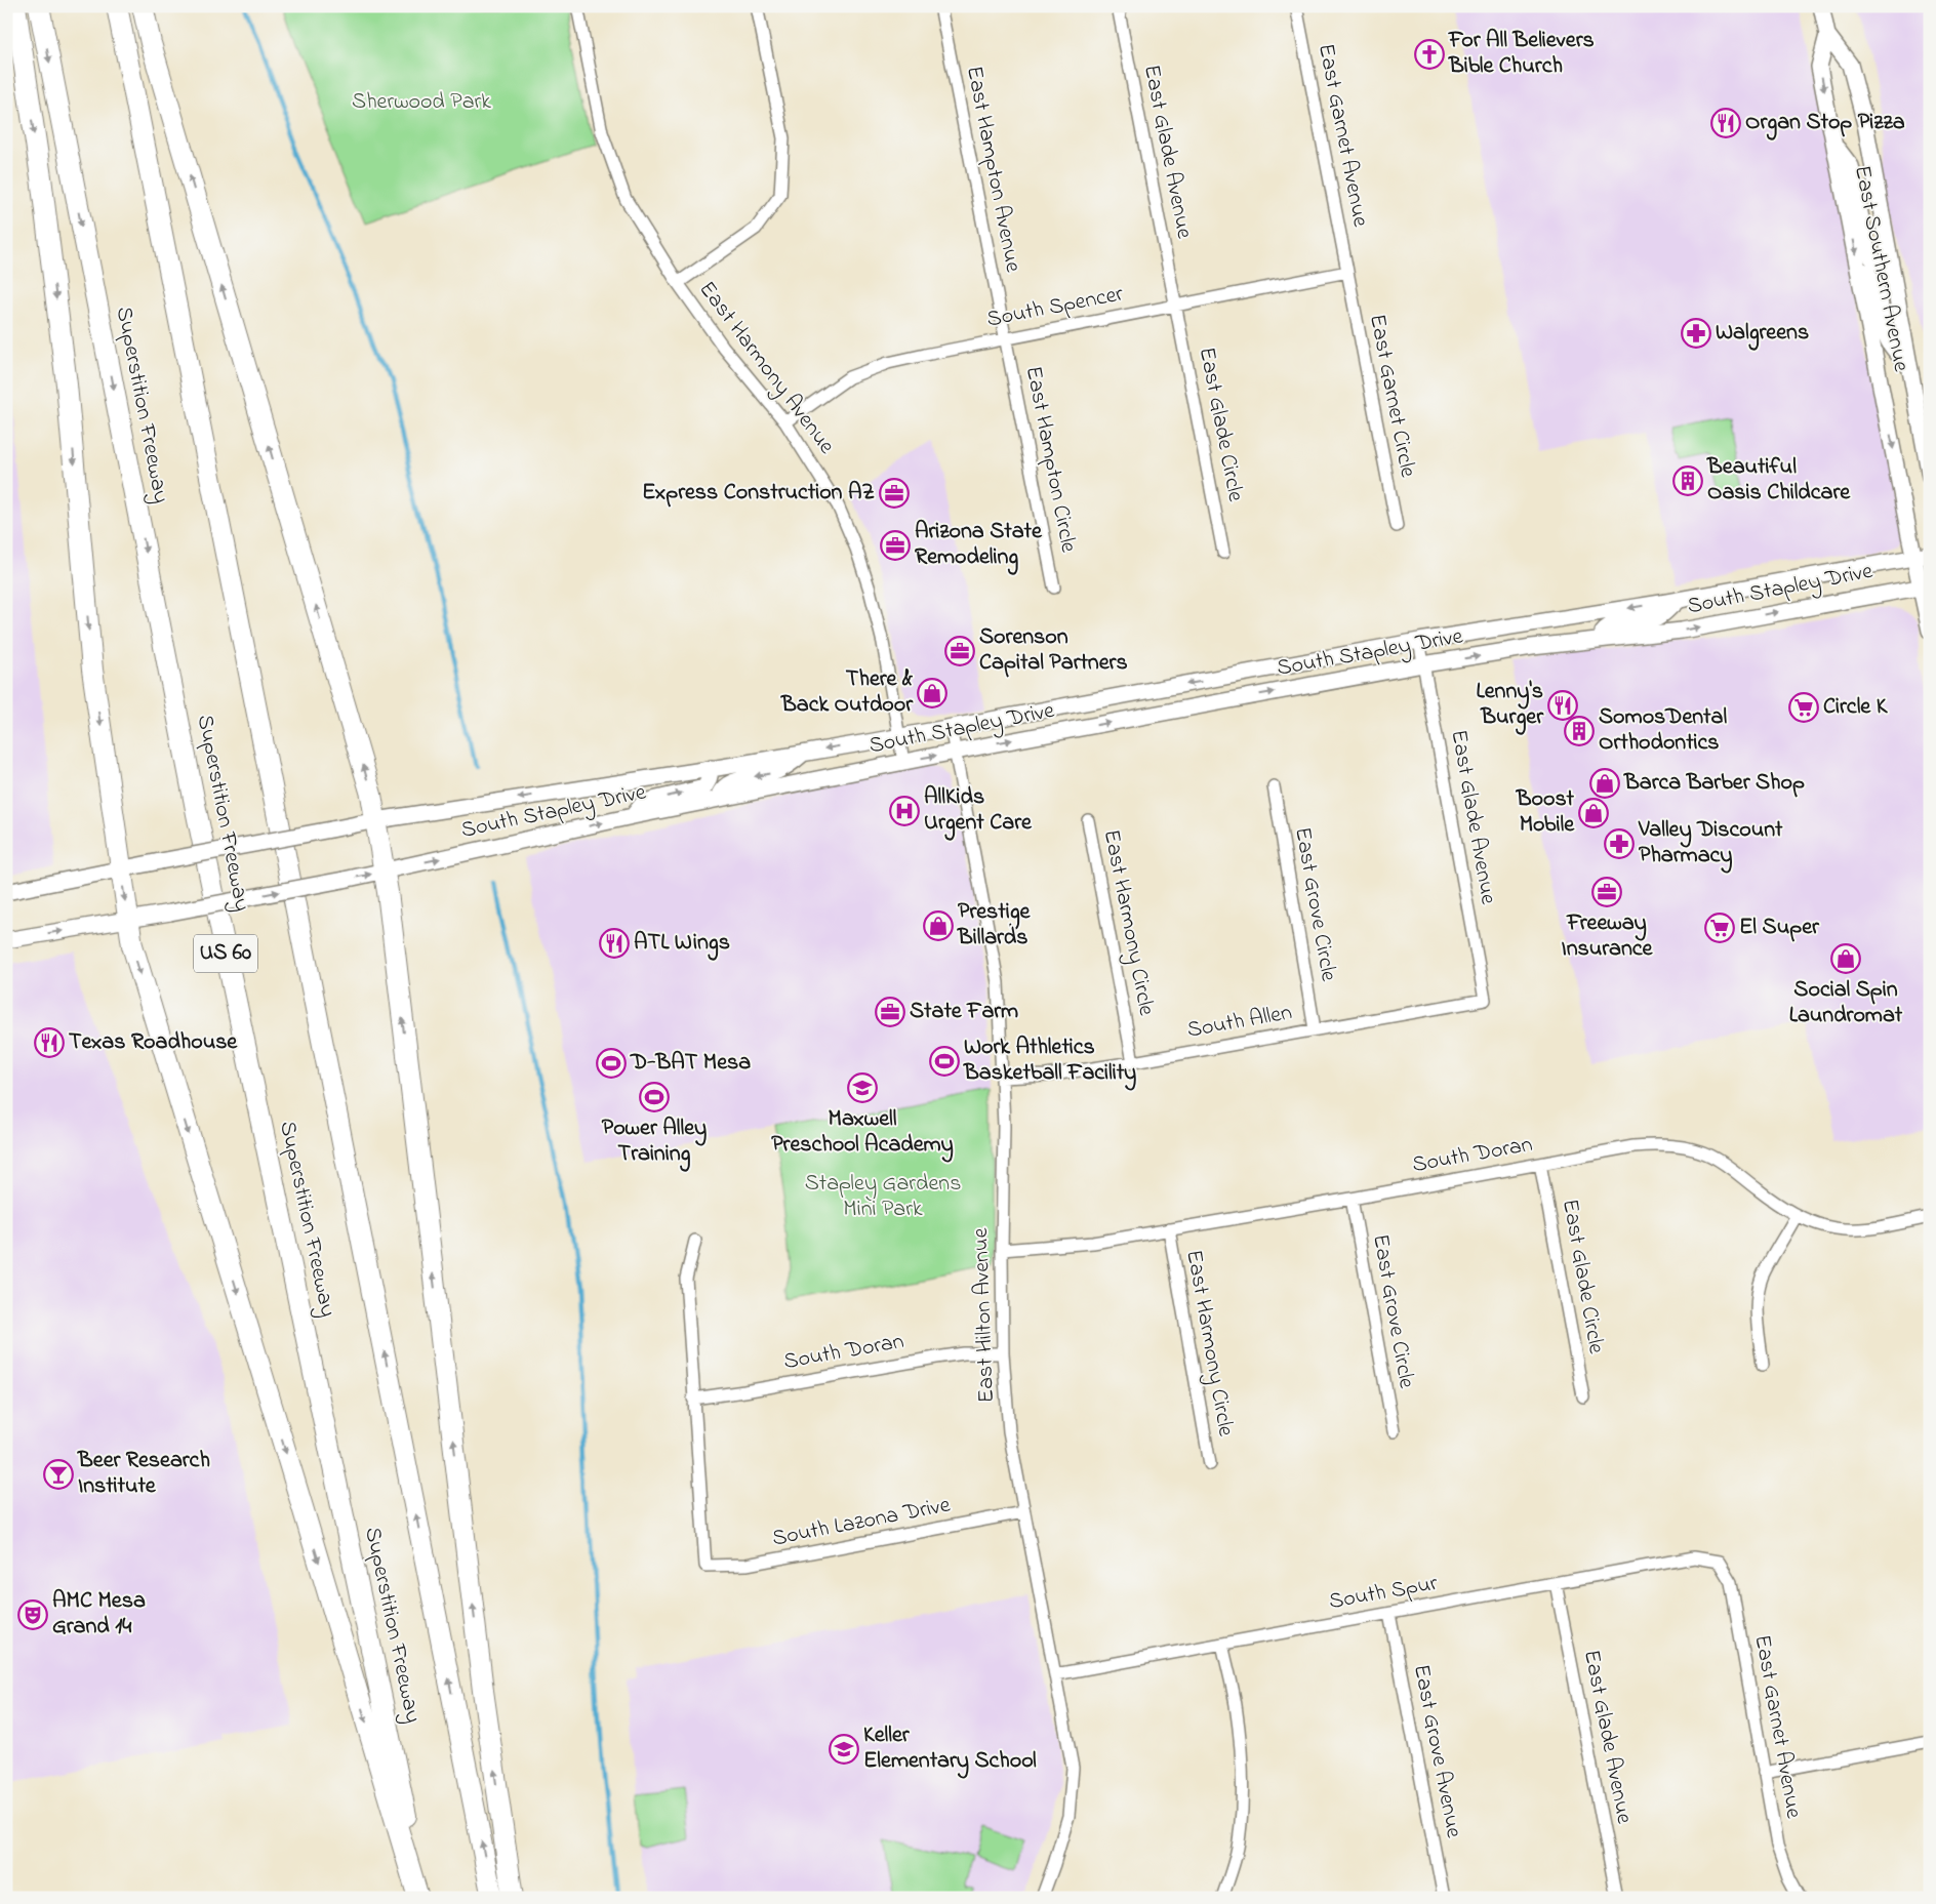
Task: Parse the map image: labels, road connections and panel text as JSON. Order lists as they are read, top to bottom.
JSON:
{
  "streets": {
    "highway": ["Superstition Freeway", "US 60"],
    "main road": ["East Southern Avenue", "South Stapley Drive"],
    "street": [
      "East Garnet Avenue",
      "East Glade Avenue",
      "East Hampton Avenue",
      "South Spencer",
      "East Harmony Avenue",
      "East Garnet Circle",
      "East Glade Circle",
      "East Hampton Circle",
      "East Grove Circle",
      "East Harmony Circle",
      "South Allen",
      "South Doran",
      "East Hilton Avenue",
      "South Lazona Drive",
      "South Spur",
      "East Grove Avenue"
    ]
  },
  "crossings": [
    ["East Garnet Avenue", "South Spencer"],
    ["East Garnet Avenue", "East Garnet Circle"],
    ["East Garnet Avenue", "South Spur"],
    ["East Glade Avenue", "South Spencer"],
    ["East Glade Avenue", "East Glade Circle"],
    ["East Glade Avenue", "South Stapley Drive"],
    ["East Glade Avenue", "South Allen"],
    ["East Glade Avenue", "South Spur"],
    ["East Hampton Avenue", "South Spencer"],
    ["East Hampton Avenue", "East Hampton Circle"],
    ["East Southern Avenue", "South Stapley Drive"],
    ["South Spencer", "East Harmony Avenue"],
    ["South Spencer", "East Garnet Circle"],
    ["South Spencer", "East Glade Circle"],
    ["South Spencer", "East Hampton Circle"],
    ["East Harmony Avenue", "South Stapley Drive"],
    ["East Glade Circle", "South Doran"],
    ["South Stapley Drive", "East Hilton Avenue"],
    ["East Grove Circle", "South Allen"],
    ["East Grove Circle", "South Doran"],
    ["East Harmony Circle", "South Allen"],
    ["East Harmony Circle", "South Doran"],
    ["South Allen", "East Hilton Avenue"],
    ["South Doran", "East Hilton Avenue"],
    ["South Doran", "South Lazona Drive"],
    ["East Hilton Avenue", "South Lazona Drive"],
    ["East Hilton Avenue", "South Spur"],
    ["South Spur", "East Grove Avenue"]
  ],
  "parks": ["Sherwood Park", "Stapley Gardens Mini Park"],
  "places": {
    "church": ["For All Believers Bible Church"],
    "restaurant": [
      "Organ Stop Pizza",
      "Lenny's Burger",
      "ATL Wings",
      "Texas Roadhouse"
    ],
    "pharmacy": ["Walgreens", "Valley Discount Pharmacy"],
    "building": ["Beautiful Oasis Childcare", "SomosDental Orthodontics"],
    "office": [
      "Express Construction AZ",
      "Arizona State Remodeling",
      "Sorenson Capital Partners",
      "Freeway Insurance",
      "State Farm"
    ],
    "shop": [
      "There & Back Outdoor",
      "Barca Barber Shop",
      "Boost Mobile",
      "Prestige Billards",
      "Social Spin Laundromat"
    ],
    "supermarket": ["Circle K", "El Super"],
    "hospital": ["AllKids Urgent Care"],
    "sports": ["Work Athletics Basketball Facility", "D-BAT Mesa", "Power Alley Training"],
    "school or university": ["Maxwell Preschool Academy", "Keller Elementary School"],
    "bar": ["Beer Research Institute"],
    "theatre": ["AMC Mesa Grand 14"]
  }
}
